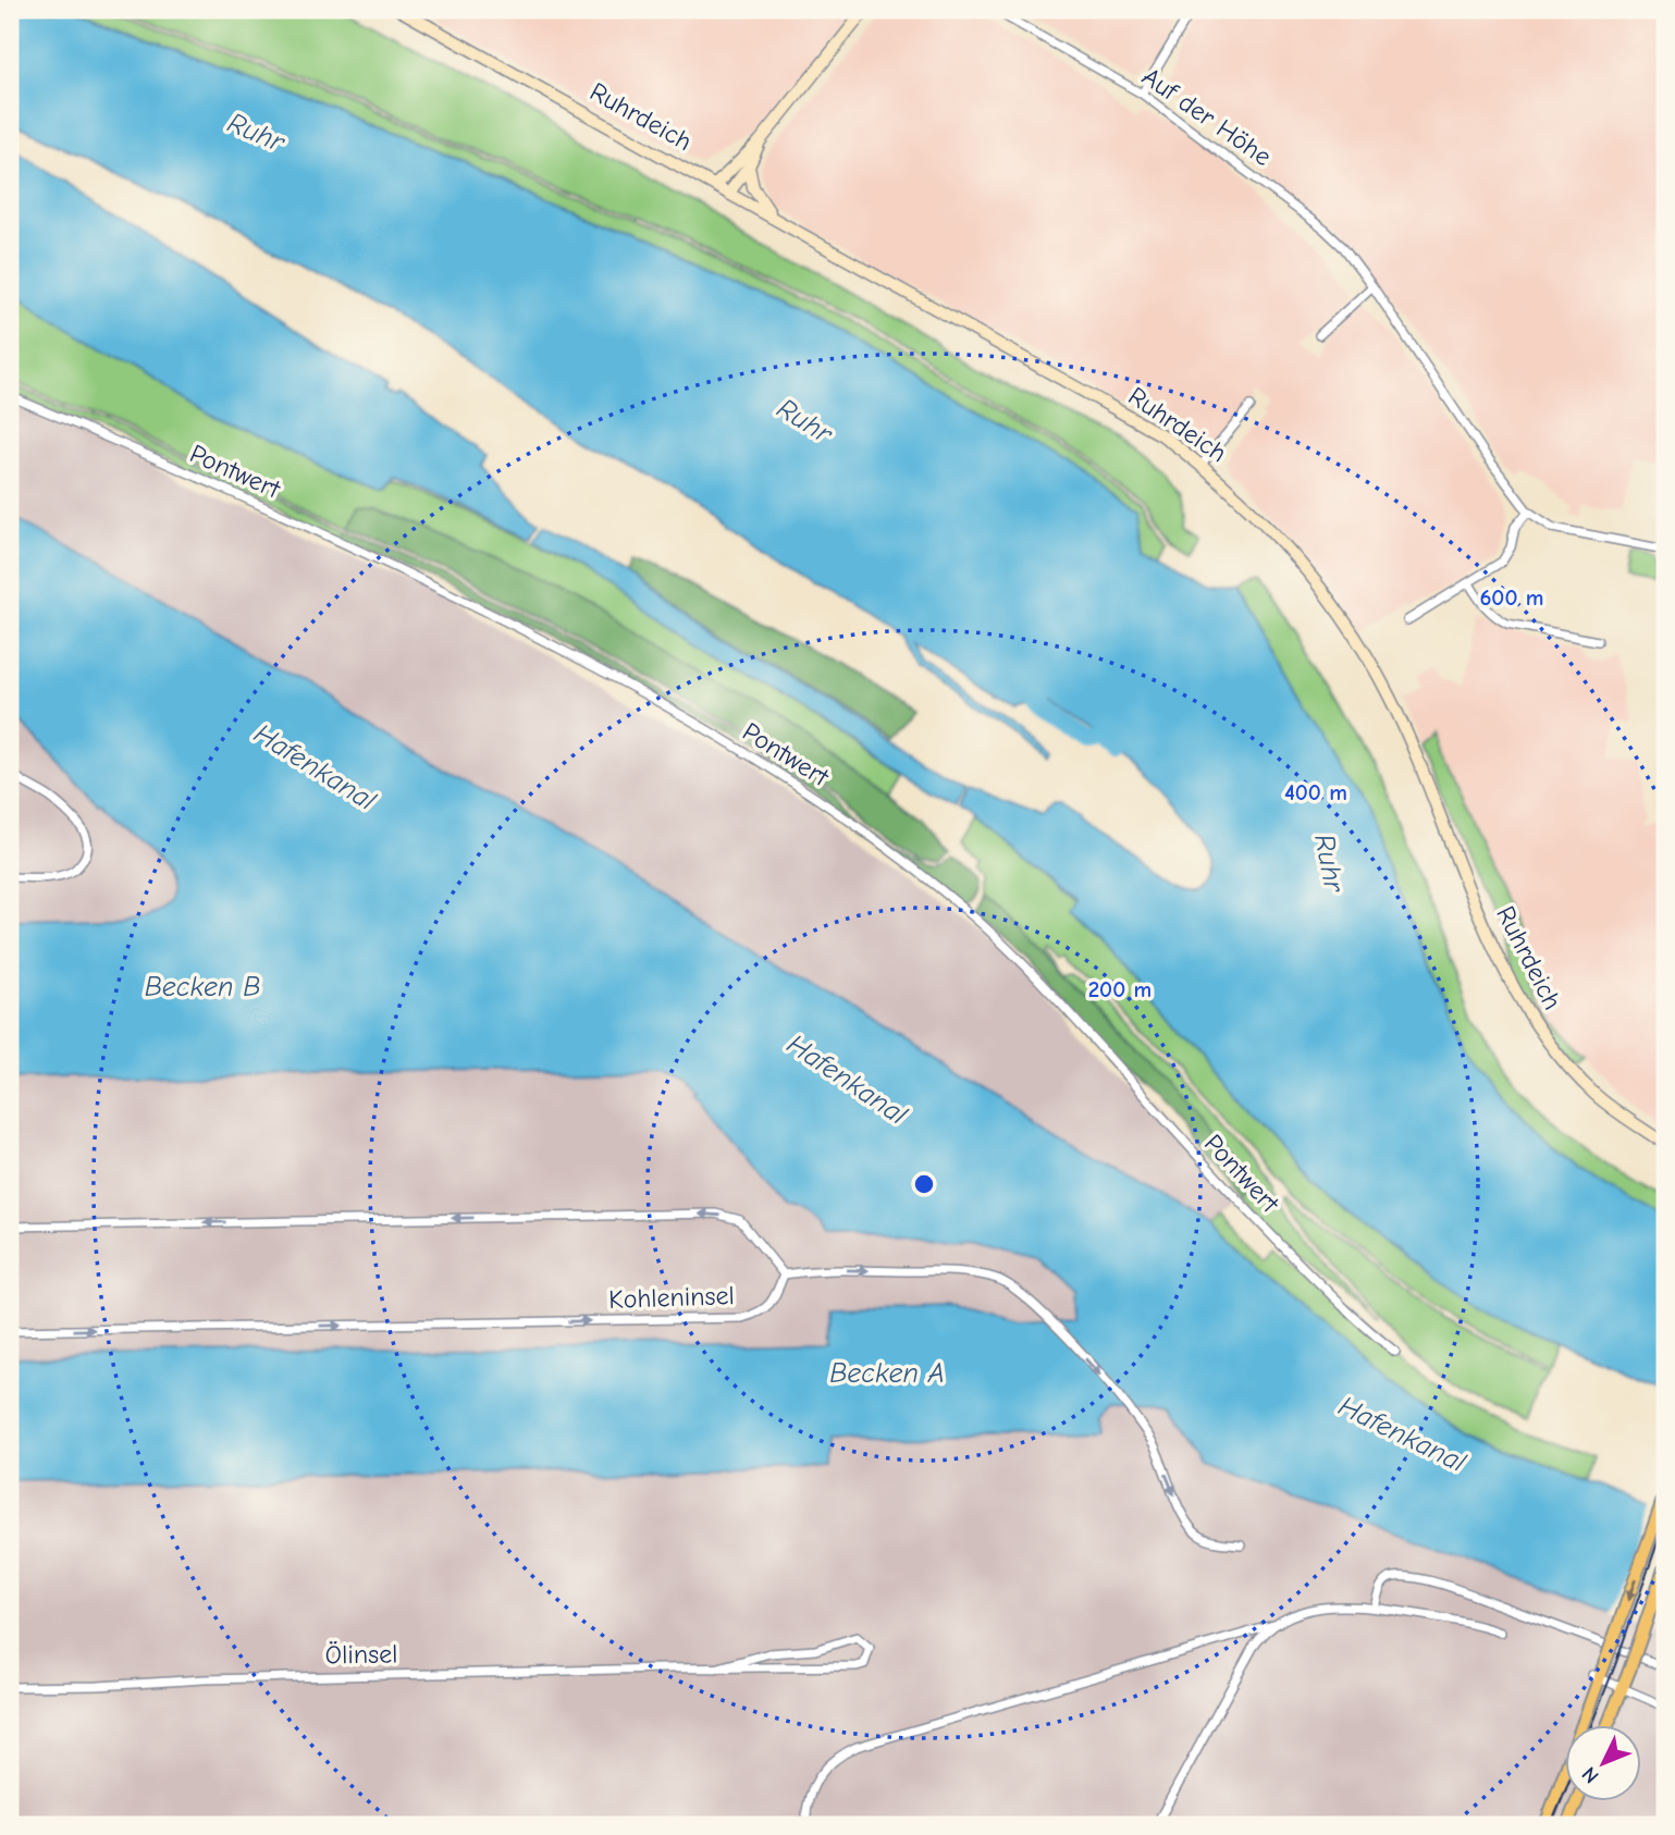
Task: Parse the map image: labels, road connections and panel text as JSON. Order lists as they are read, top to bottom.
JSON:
{
  "streets": {
    "main road": ["Ruhrdeich"],
    "street": [
      "Auf der Höhe",
      "Pontwert",
      "Kohleninsel",
      "Ölinsel"
    ]
  },
  "one_way": ["Kohleninsel"],
  "water": [
    "Ruhr",
    "Hafenkanal",
    "Becken B",
    "Becken A"
  ],
  "north": "bottom left",
  "rings": ["600 m", "400 m", "200 m"]
}
